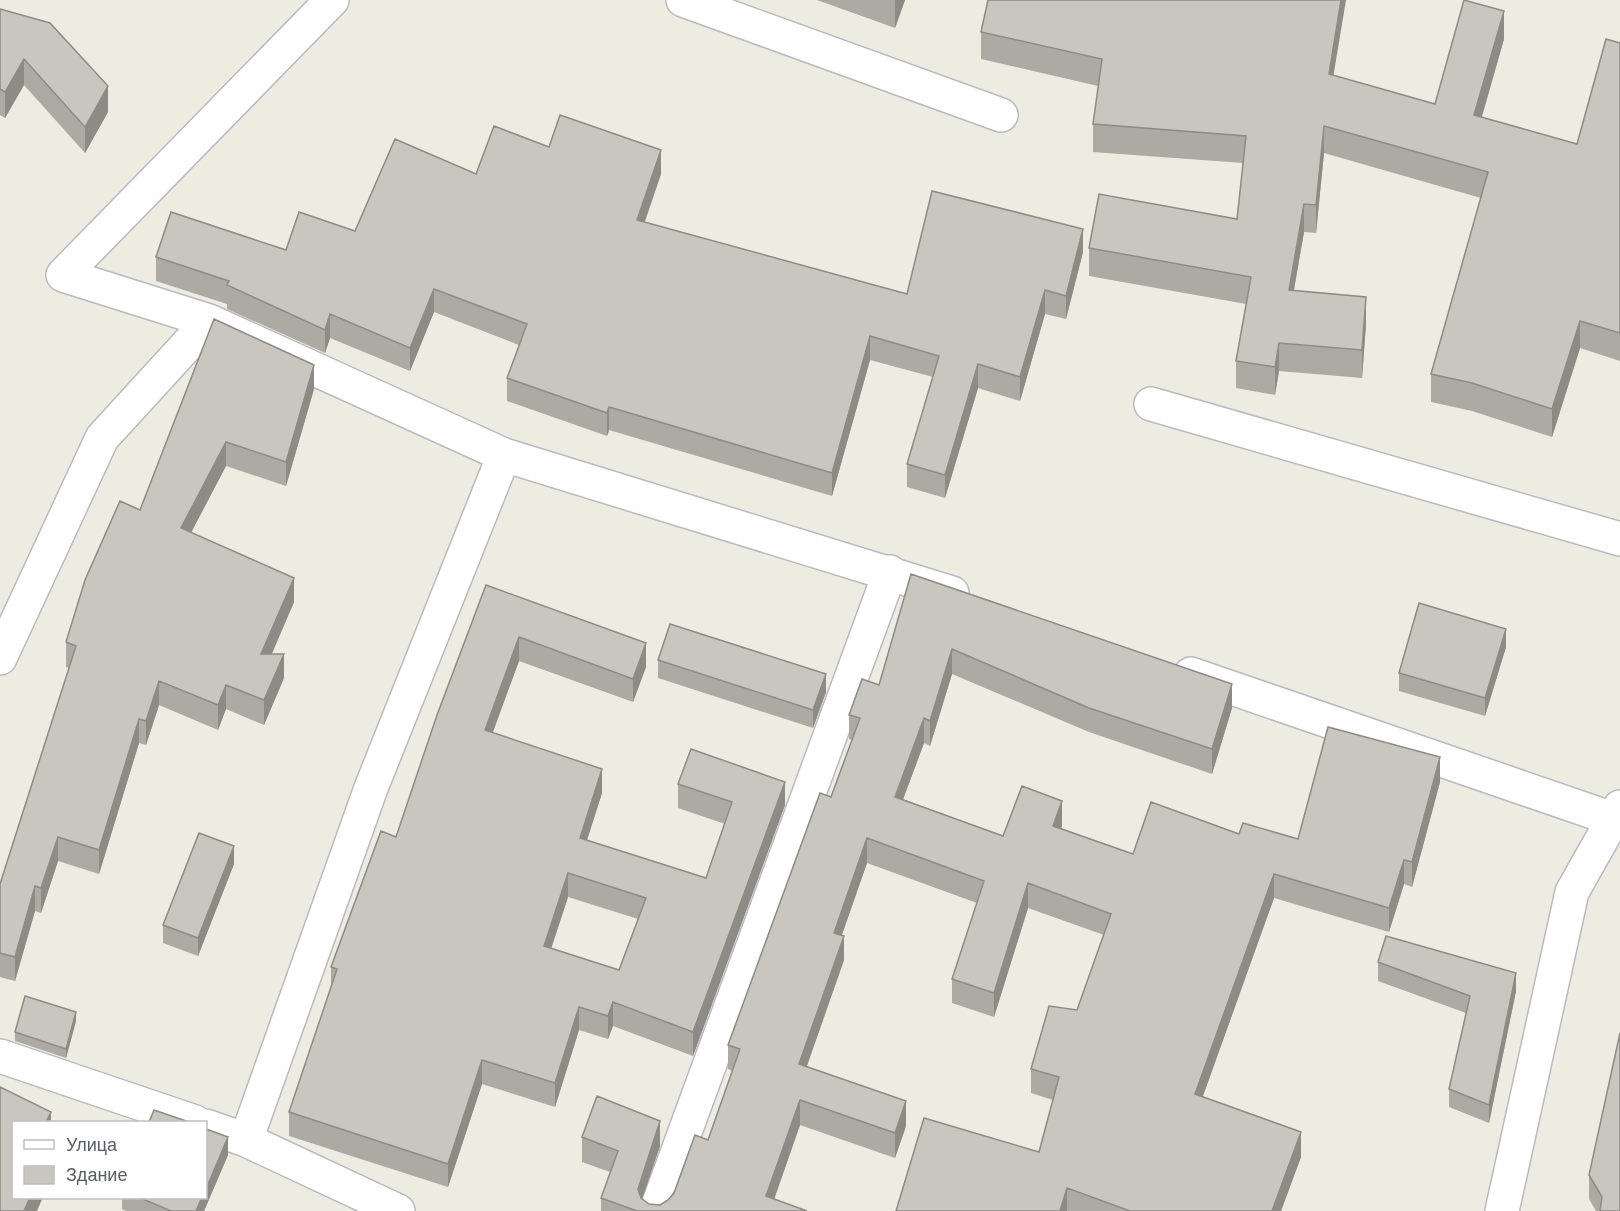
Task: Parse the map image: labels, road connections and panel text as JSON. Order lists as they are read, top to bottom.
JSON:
{
  "legend": ["Улица", "Здание"]
}
